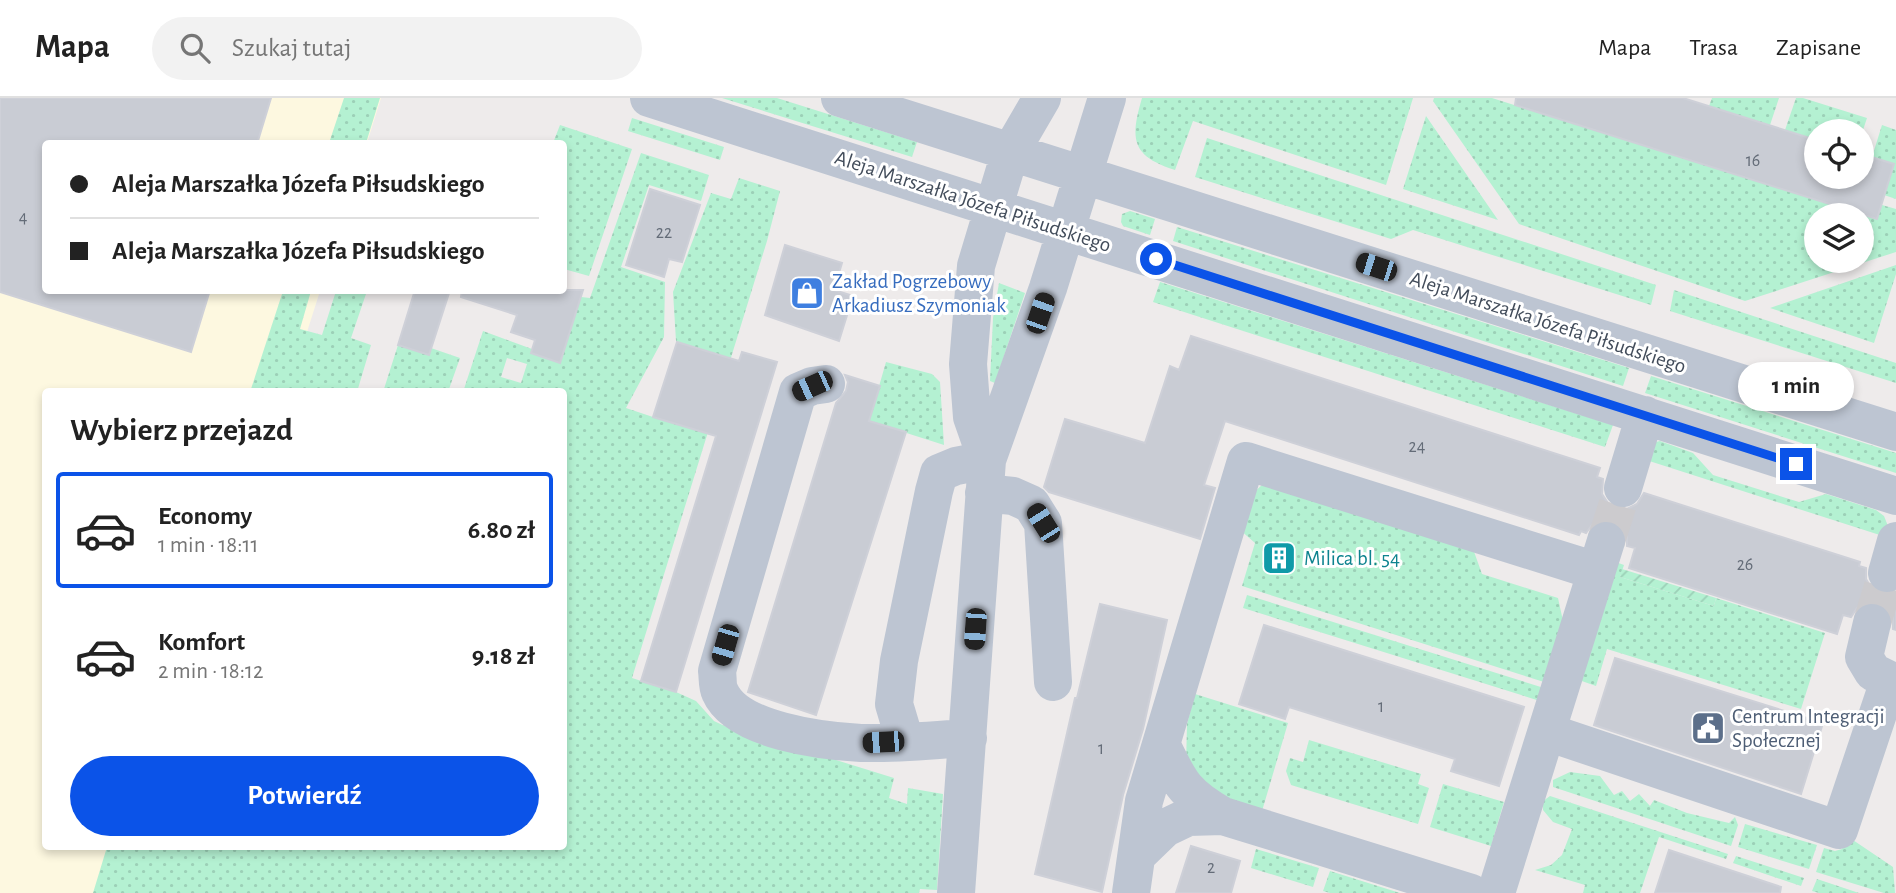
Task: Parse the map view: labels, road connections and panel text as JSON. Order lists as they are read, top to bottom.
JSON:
{
  "streets": {
    "street": ["Aleja Marszałka Józefa Piłsudskiego"]
  },
  "places": {
    "shop": ["Zakład Pogrzebowy Arkadiusz Szymoniak"],
    "building": ["Milica bl. 54"],
    "public building": ["Centrum Integracji Społecznej"]
  },
  "house_numbers": [
    "16",
    "4",
    "22",
    "24",
    "26",
    "1",
    "1",
    "2"
  ],
  "page": {
    "header": "Mapa",
    "search": "Szukaj tutaj",
    "nav": ["Mapa", "Trasa", "Zapisane"],
    "banner": ["Aleja Marszałka Józefa Piłsudskiego", "Aleja Marszałka Józefa Piłsudskiego"],
    "bubble": "1 min",
    "heading": "Wybierz przejazd",
    "list": [
      {
        "name": "Economy",
        "note": "1 min · 18:11",
        "value": "6.80 zł"
      },
      {
        "name": "Komfort",
        "note": "2 min · 18:12",
        "value": "9.18 zł"
      }
    ],
    "buttons": "Potwierdź"
  }
}
